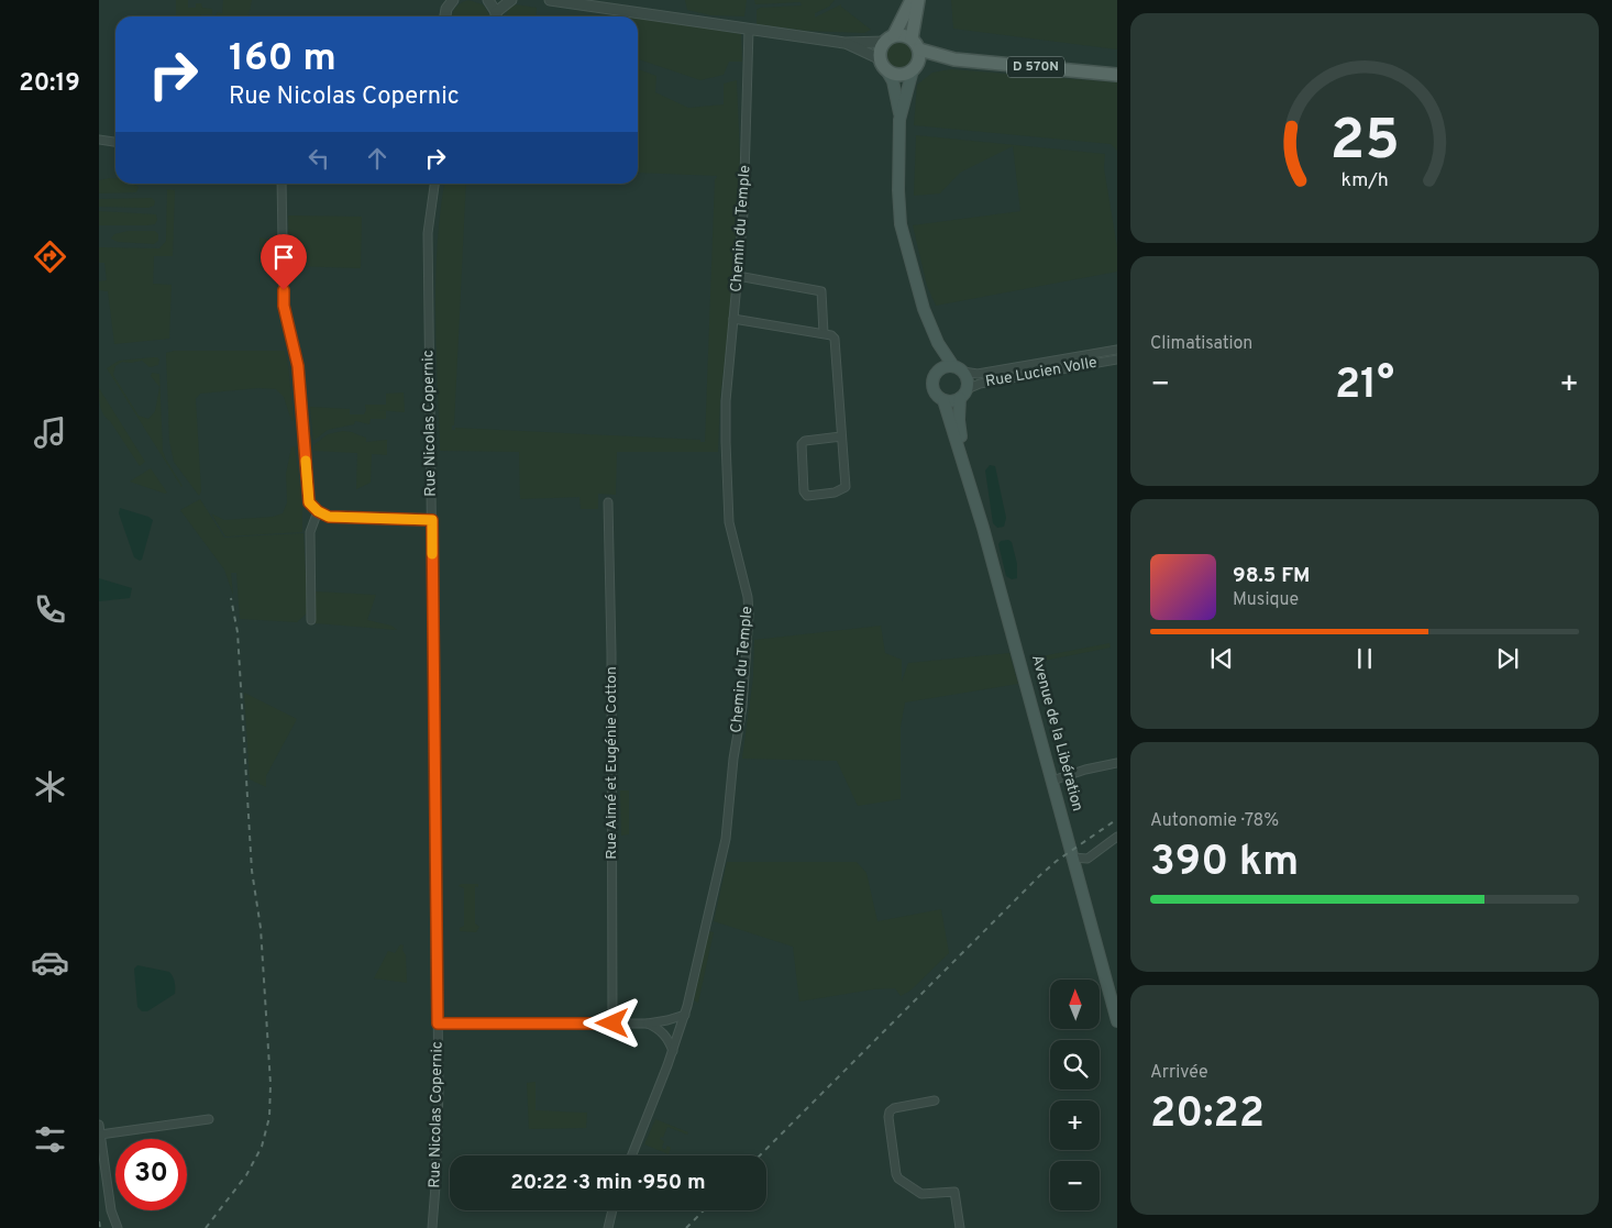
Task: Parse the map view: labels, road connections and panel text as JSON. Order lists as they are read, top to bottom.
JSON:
{
  "streets": {
    "main road": ["D 570N", "Avenue de la Libération"],
    "street": [
      "Chemin du Temple",
      "Rue Lucien Volle",
      "Rue Nicolas Copernic",
      "Rue Aimé et Eugénie Cotton"
    ]
  },
  "crossings": [
    ["Rue Lucien Volle", "Avenue de la Libération"]
  ],
  "north": "top",
  "page": {
    "tabs": "20:19",
    "turn": ["160 m", "Rue Nicolas Copernic"],
    "tile": [
      "Climatisation",
      ["Autonomie · 78%", "390 km"],
      ["Arrivée", "20:22"]
    ],
    "heat": ["−", "21°", "+"],
    "song": ["98.5 FM", "Musique"],
    "map_buttons": ["+", "−"],
    "limit": "30",
    "trip": "20:22 · 3 min · 950 m",
    "gauge": ["25", "km/h"]
  }
}
